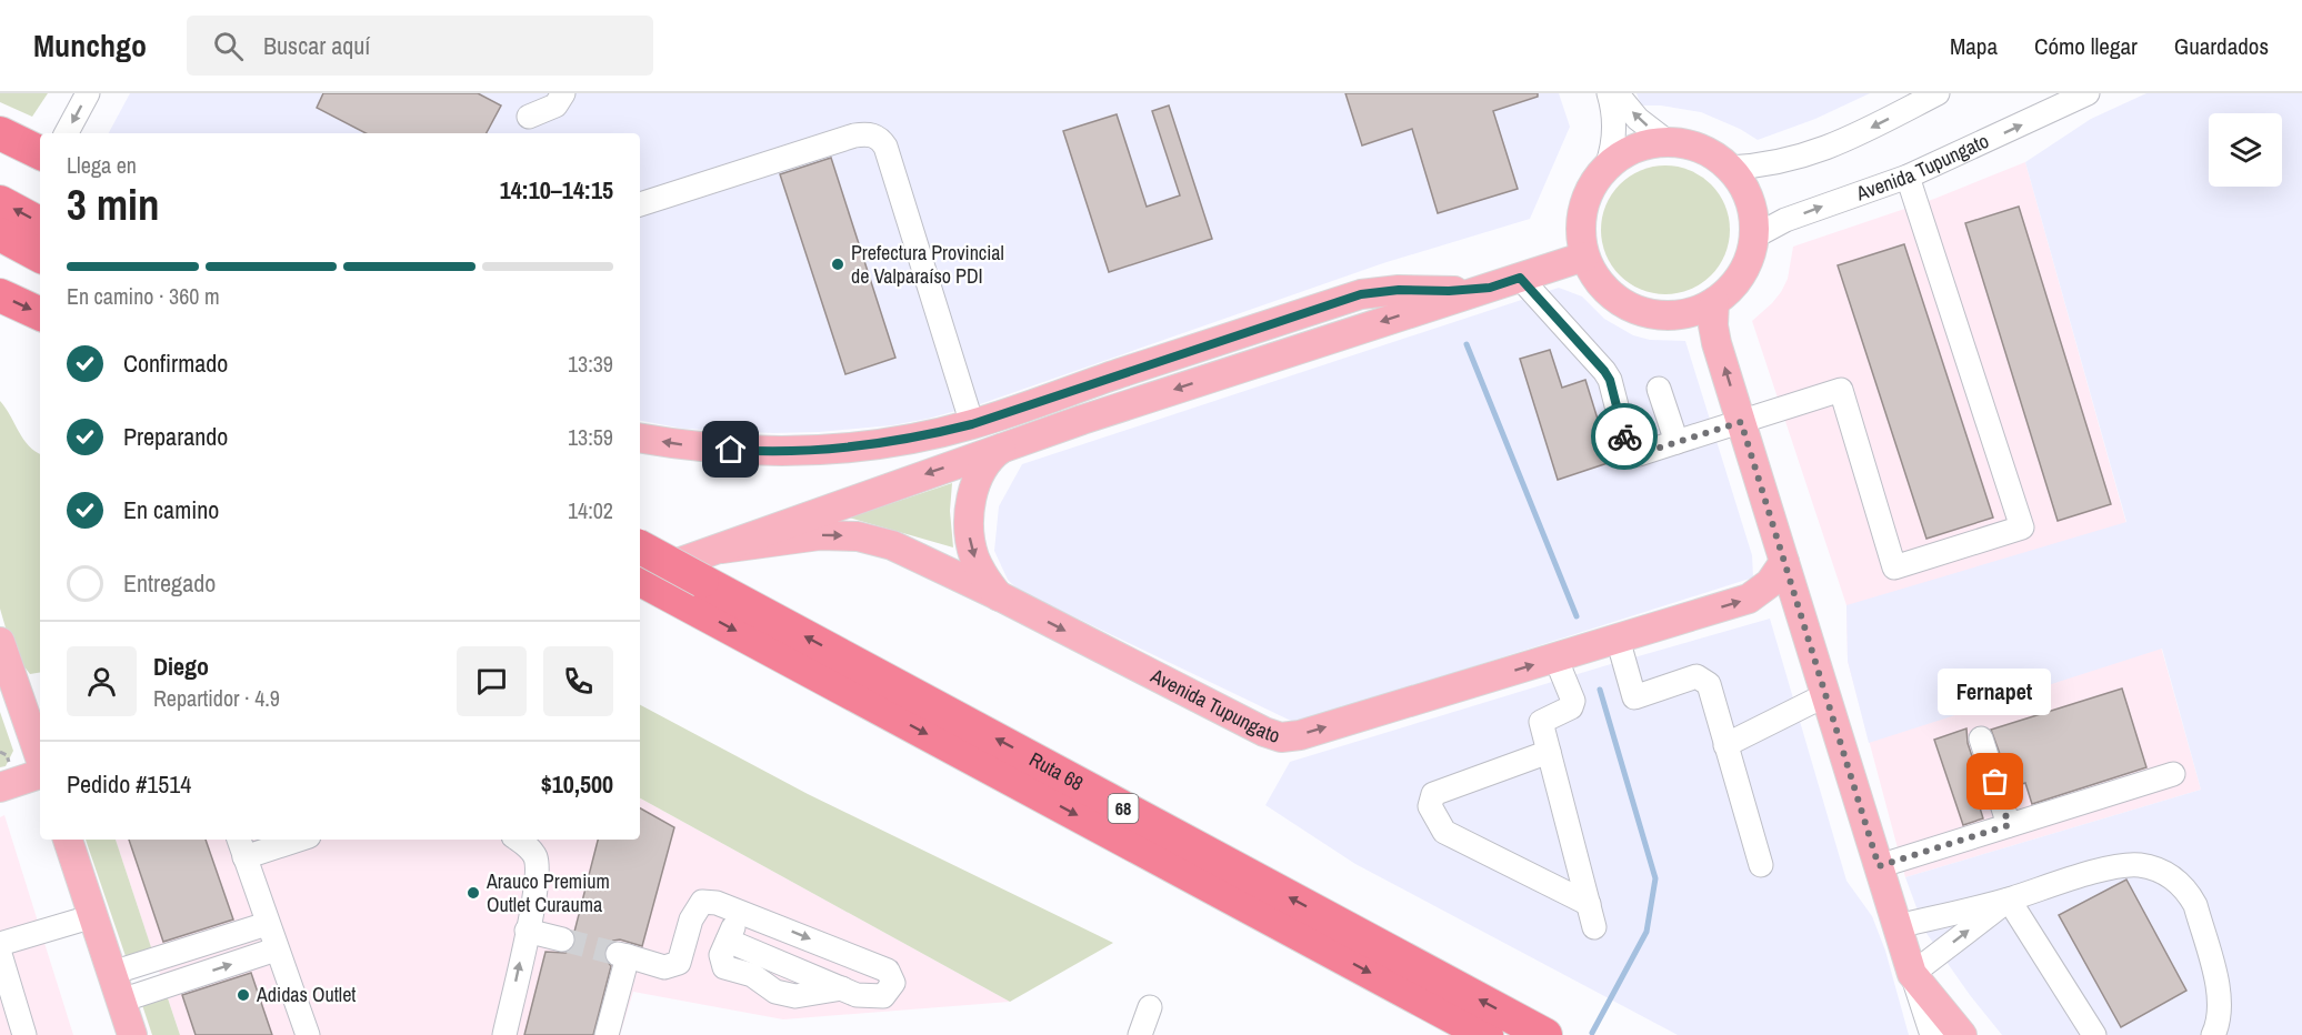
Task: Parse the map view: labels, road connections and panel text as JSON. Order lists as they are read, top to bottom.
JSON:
{
  "streets": {
    "highway": ["Ruta 68", "68"],
    "main road": ["Avenida Tupungato"]
  },
  "places": [
    "Prefectura Provincial de Valparaíso PDI",
    "Fernapet",
    "Arauco Premium Outlet Curauma",
    "Adidas Outlet"
  ],
  "page": {
    "header": "Munchgo",
    "search": "Buscar aquí",
    "nav": ["Mapa", "Cómo llegar", "Guardados"],
    "heading": ["3 min", "Llega en", "14:10–14:15"],
    "panel": [
      "Diego",
      "Repartidor · 4.9",
      "Pedido #1514",
      "$10,500"
    ],
    "bar": "En camino · 360 m",
    "list": [
      ["Confirmado", "13:39"],
      ["Preparando", "13:59"],
      ["En camino", "14:02"],
      "Entregado"
    ],
    "bubble": "Fernapet"
  }
}
